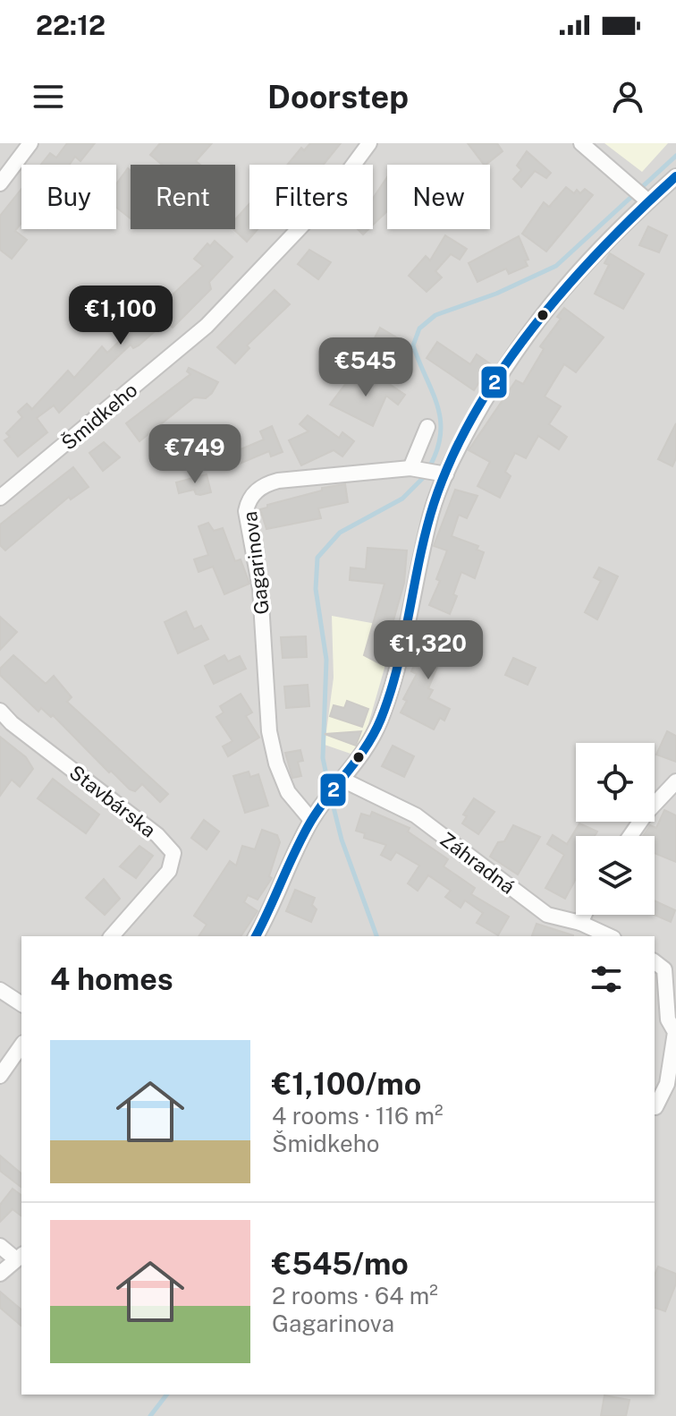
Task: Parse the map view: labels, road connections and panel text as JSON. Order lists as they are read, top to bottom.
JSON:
{
  "streets": {
    "street": [
      "Šmidkeho",
      "Gagarinova",
      "Stavbárska",
      "Záhradná"
    ]
  },
  "lines": ["transit line 2"],
  "page": {
    "status": "22:12",
    "header": "Doorstep",
    "chip": [
      "Buy",
      "Rent",
      "Filters",
      "New"
    ],
    "price": [
      "€1,100",
      "€545",
      "€749",
      "€1,320"
    ],
    "heading": "4 homes",
    "list": [
      {
        "name": "€1,100/mo",
        "note": "4 rooms · 116 m² · Šmidkeho"
      },
      {
        "name": "€545/mo",
        "note": "2 rooms · 64 m² · Gagarinova"
      }
    ]
  }
}
